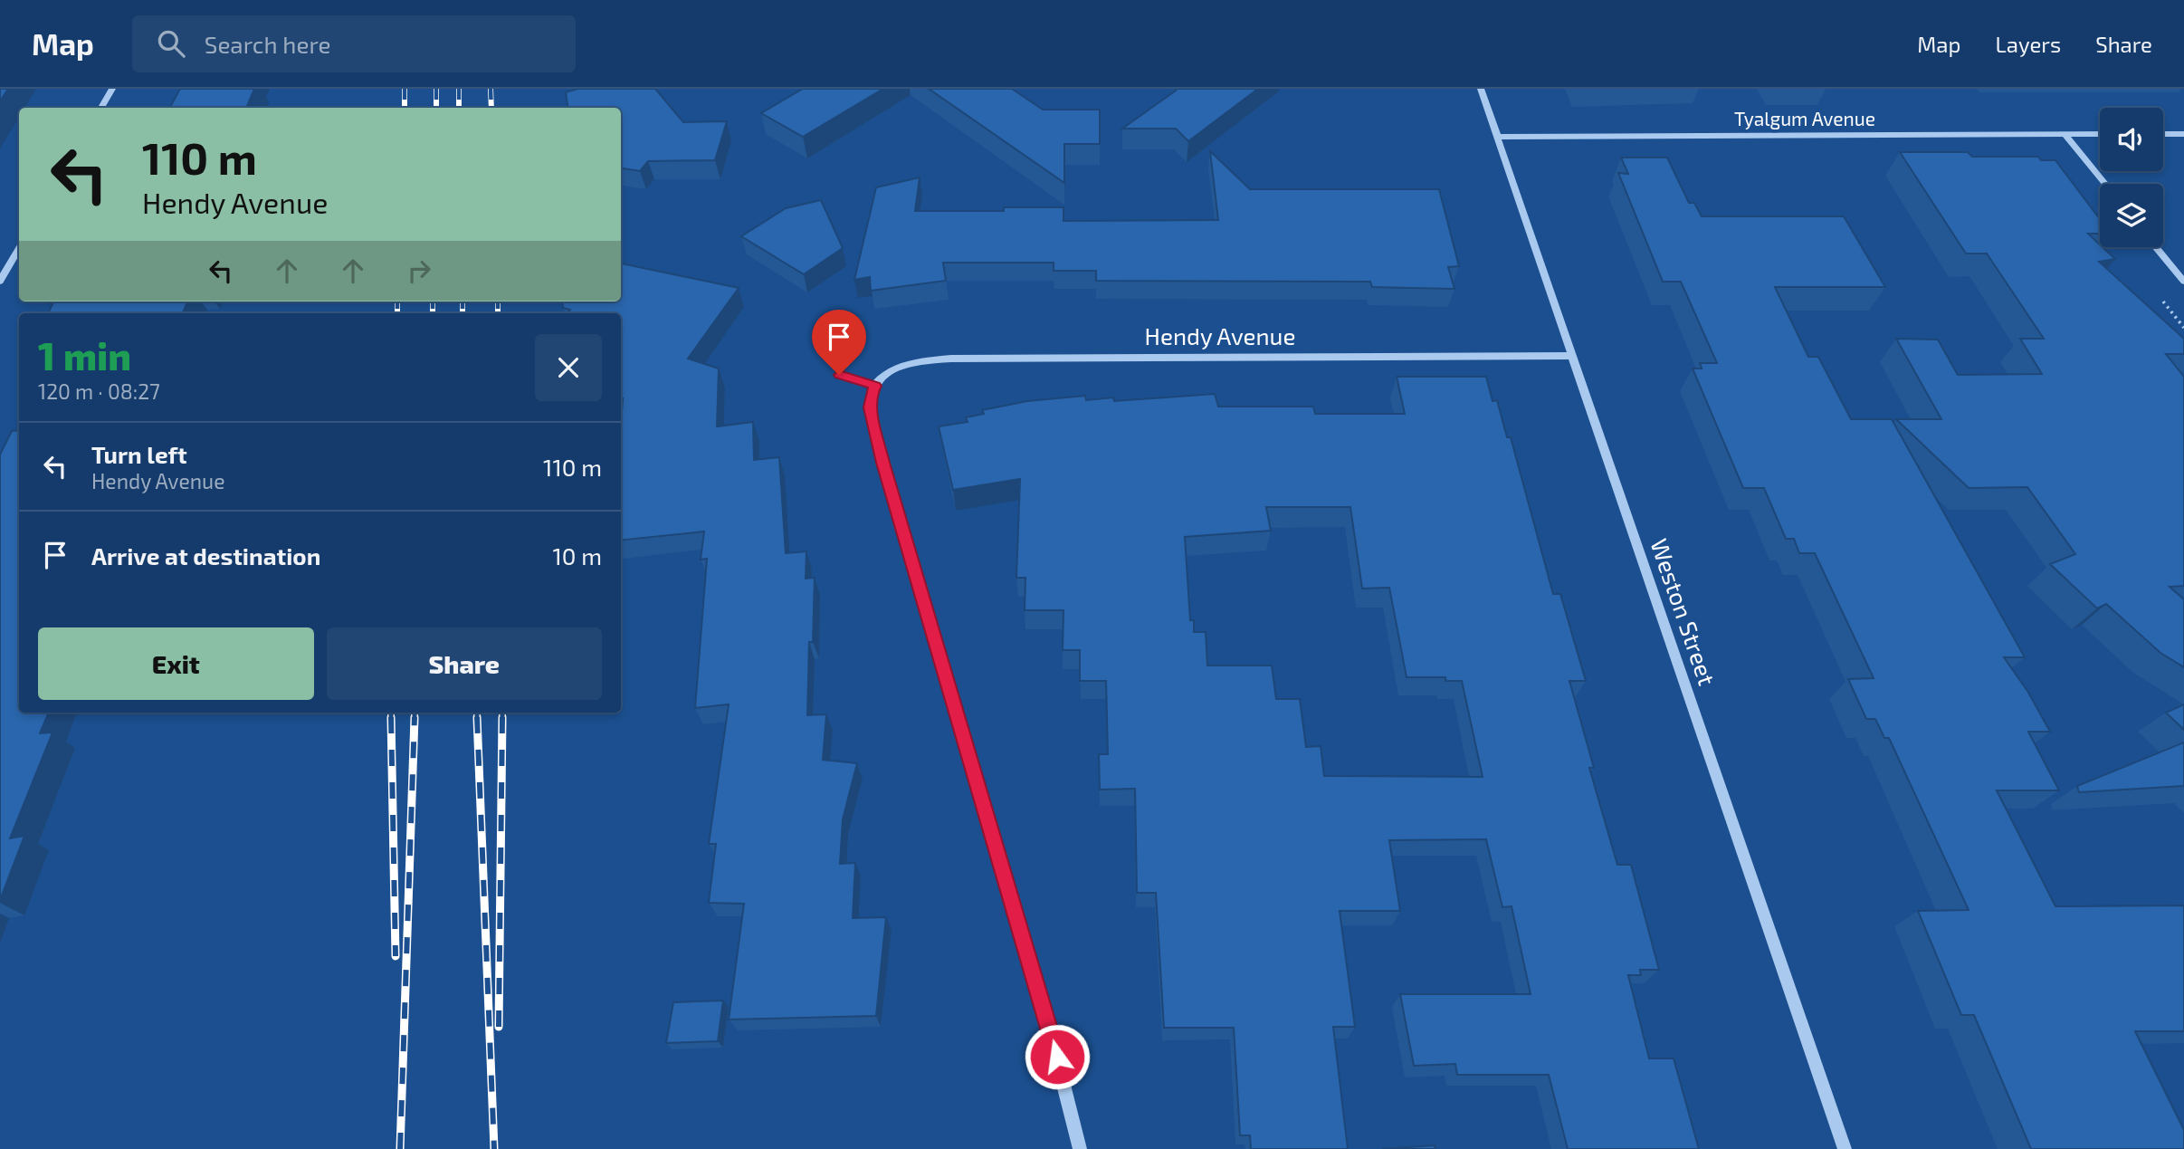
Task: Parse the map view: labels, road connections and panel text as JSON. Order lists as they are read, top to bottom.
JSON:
{
  "streets": {
    "street": ["Tyalgum Avenue", "Hendy Avenue", "Weston Street"]
  },
  "crossings": [
    ["Tyalgum Avenue", "Weston Street"],
    ["Hendy Avenue", "Weston Street"]
  ],
  "page": {
    "header": "Map",
    "search": "Search here",
    "nav": ["Map", "Layers", "Share"],
    "turn": ["110 m", "Hendy Avenue"],
    "heading": ["1 min", "120 m · 08:27"],
    "list": [
      {
        "name": "Turn left",
        "note": "Hendy Avenue",
        "value": "110 m"
      },
      {
        "name": "Arrive at destination",
        "value": "10 m"
      }
    ],
    "buttons": ["Exit", "Share"]
  }
}
